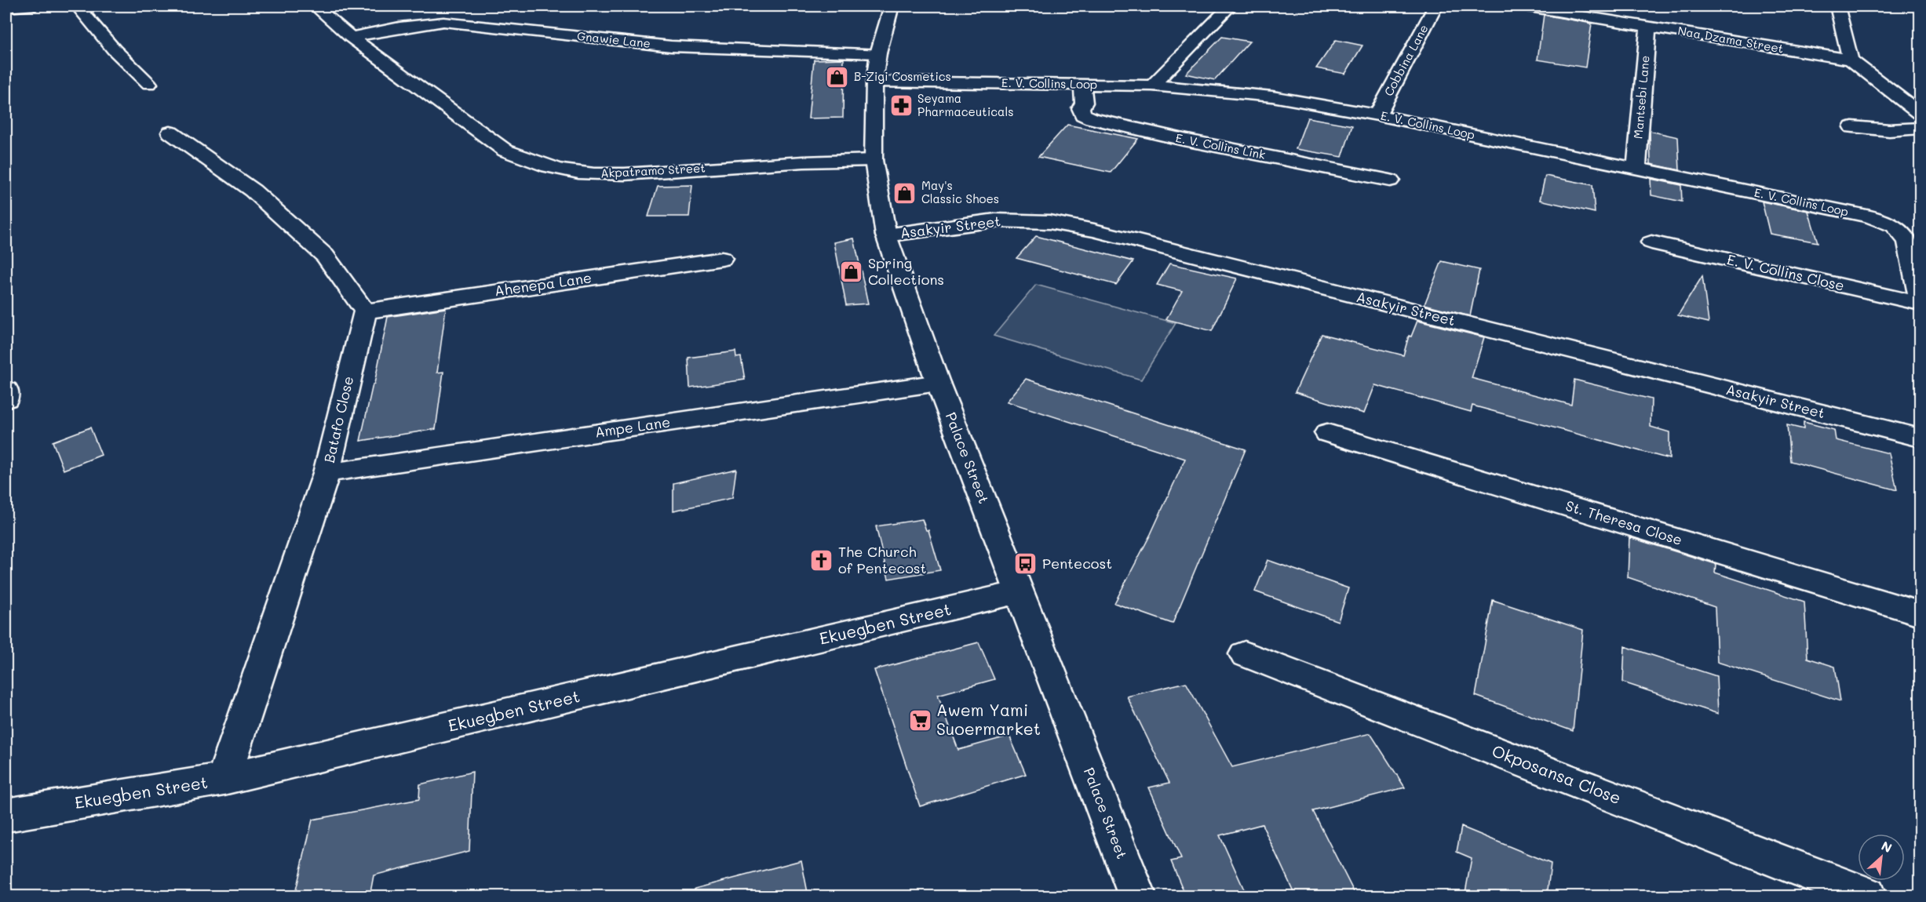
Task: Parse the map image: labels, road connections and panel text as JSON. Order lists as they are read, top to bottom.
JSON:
{
  "streets": {
    "street": [
      "Gnawie Lane",
      "Naa Dzama Street",
      "Cobbina Lane",
      "E. V. Collins Loop",
      "Mantsebi Lane",
      "E. V. Collins Link",
      "Akpatramo Street",
      "Asakyir Street",
      "E. V. Collins Close",
      "Ahenepa Lane",
      "Batafo Close",
      "Ampe Lane",
      "Palace Street",
      "St. Theresa Close",
      "Ekuegben Street",
      "Okposansa Close"
    ]
  },
  "crossings": [
    ["Gnawie Lane", "Akpatramo Street"],
    ["Gnawie Lane", "Palace Street"],
    ["Naa Dzama Street", "Mantsebi Lane"],
    ["Cobbina Lane", "E. V. Collins Loop"],
    ["E. V. Collins Loop", "Mantsebi Lane"],
    ["E. V. Collins Loop", "E. V. Collins Link"],
    ["E. V. Collins Loop", "Palace Street"],
    ["Akpatramo Street", "Palace Street"],
    ["Asakyir Street", "Palace Street"],
    ["Ahenepa Lane", "Batafo Close"],
    ["Batafo Close", "Ampe Lane"],
    ["Batafo Close", "Ekuegben Street"],
    ["Ampe Lane", "Palace Street"],
    ["Palace Street", "Ekuegben Street"]
  ],
  "places": {
    "shop": ["B-Zigi Cosmetics", "May's Classic Shoes", "Spring Collections"],
    "pharmacy": ["Seyama Pharmaceuticals"],
    "church": ["The Church of Pentecost"],
    "bus stop": ["Pentecost"],
    "supermarket": ["Awem Yami Suoermarket"]
  },
  "north": "top right"
}
